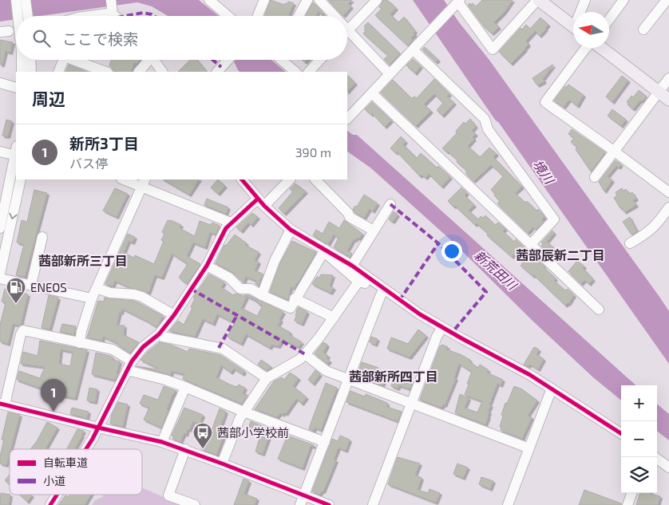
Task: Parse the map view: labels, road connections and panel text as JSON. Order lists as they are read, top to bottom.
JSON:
{
  "districts": ["茜部辰新二丁目", "茜部新所三丁目", "茜部新所四丁目"],
  "water": ["境川", "新荒田川"],
  "places": {
    "fuel station": ["ENEOS"],
    "bus stop": ["茜部小学校前"]
  },
  "legend": ["自転車道", "小道"],
  "north": "left",
  "page": {
    "search": "ここで検索",
    "heading": "周辺",
    "list": [
      {
        "mark": "1",
        "name": "新所3丁目",
        "note": "バス停",
        "value": "390 m"
      }
    ],
    "pins": "1",
    "map_buttons": ["+", "−"]
  }
}
